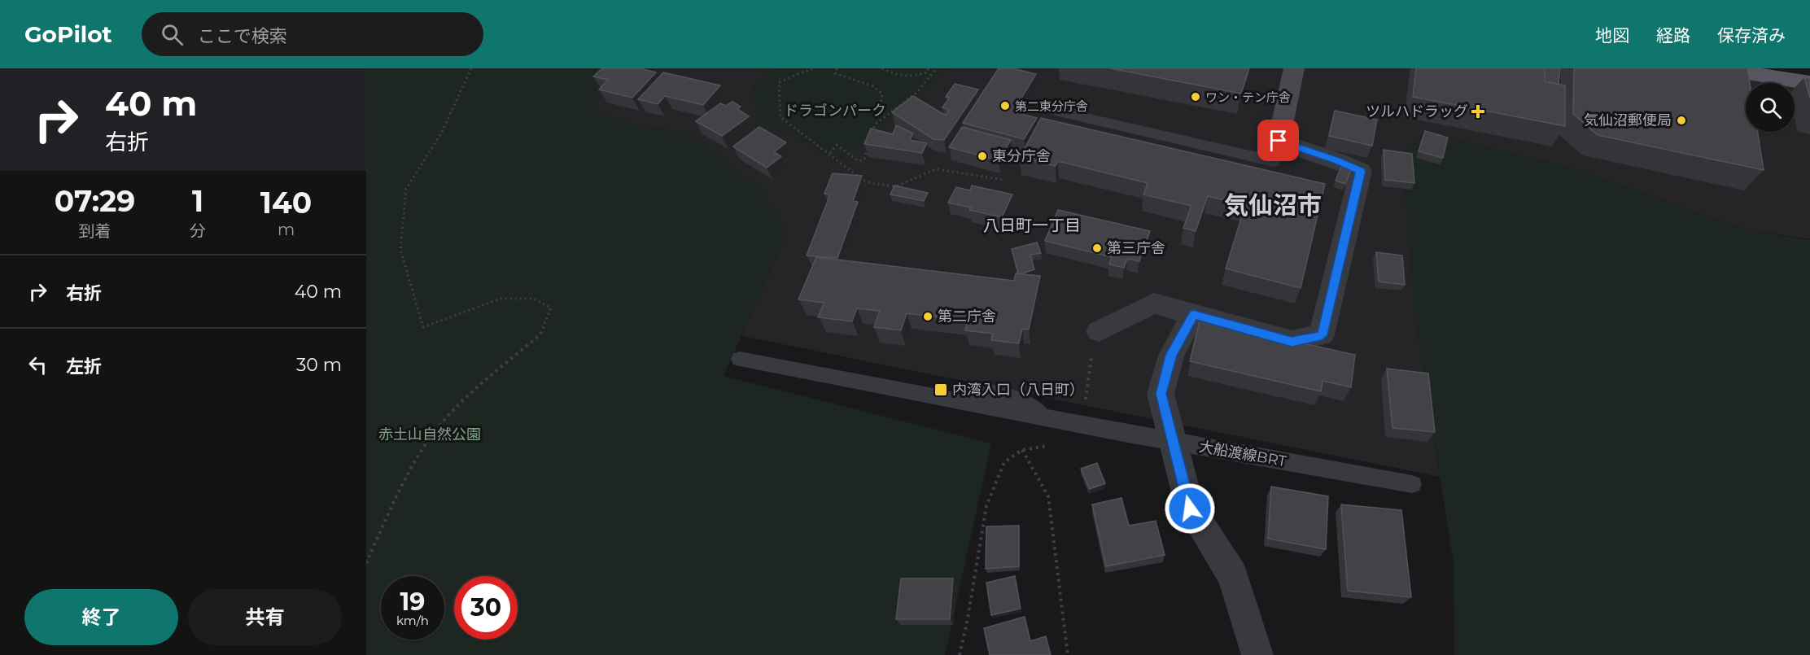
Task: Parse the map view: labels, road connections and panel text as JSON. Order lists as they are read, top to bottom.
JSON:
{
  "streets": {
    "lane": ["大船渡線BRT"]
  },
  "districts": ["気仙沼市", "八日町一丁目"],
  "parks": ["ドラゴンパーク", "赤土山自然公園"],
  "places": {
    "other": [
      "ワン・テン庁舎",
      "第二東分庁舎",
      "気仙沼郵便局",
      "東分庁舎",
      "第三庁舎",
      "第二庁舎"
    ],
    "health": ["ツルハドラッグ"],
    "transit": ["内湾入口（八日町）"]
  },
  "page": {
    "header": "GoPilot",
    "search": "ここで検索",
    "nav": ["地図", "経路", "保存済み"],
    "turn": ["40 m", "右折"],
    "eta": [
      "07:29",
      "到着",
      "1",
      "分",
      "140",
      "m"
    ],
    "list": [
      {
        "name": "右折",
        "value": "40 m"
      },
      {
        "name": "左折",
        "value": "30 m"
      }
    ],
    "speed": "19 km/h",
    "limit": "30",
    "buttons": ["終了", "共有"]
  }
}
